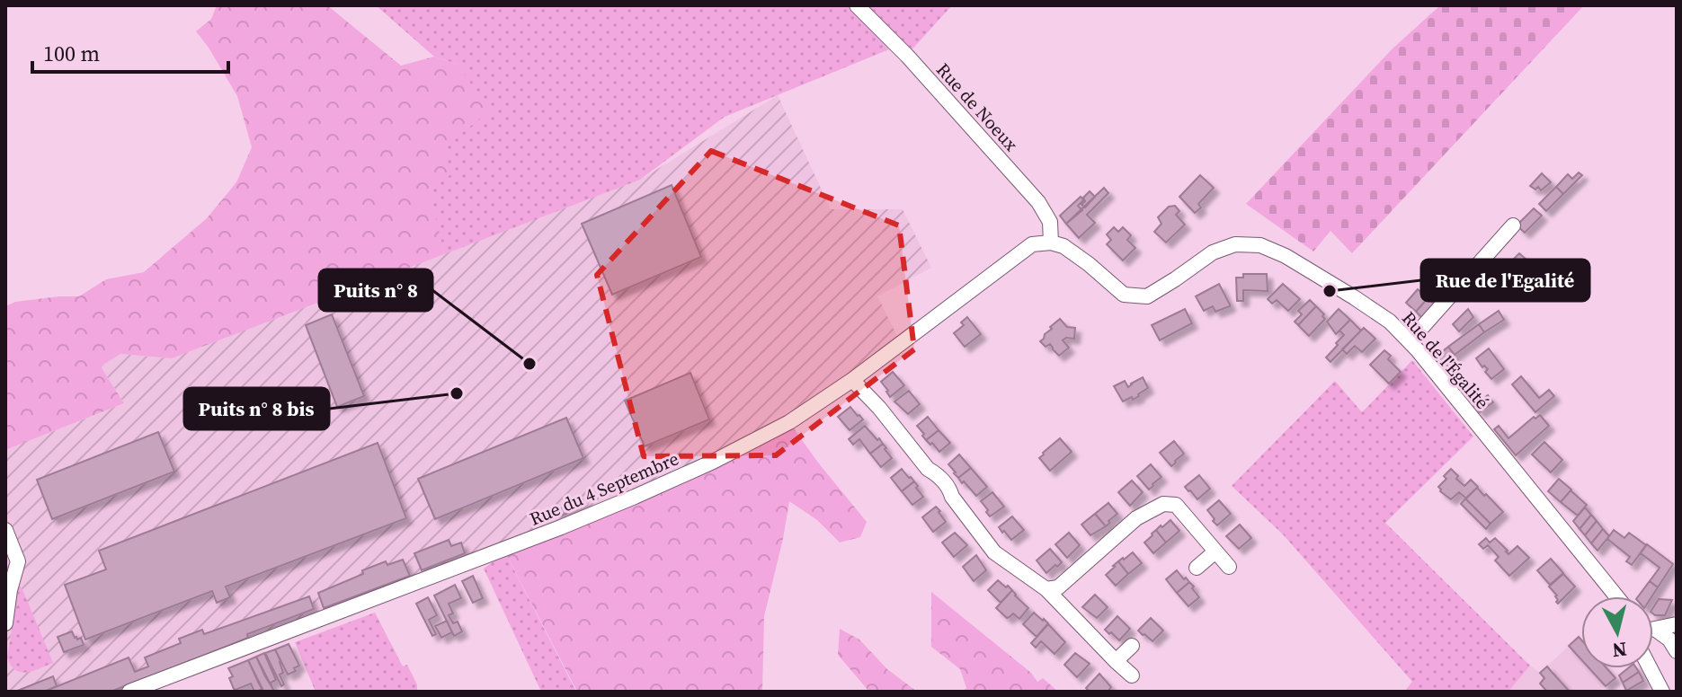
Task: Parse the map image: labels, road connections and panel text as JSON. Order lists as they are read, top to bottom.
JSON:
{
  "streets": {
    "street": ["Rue de Noeux", "Rue de l'Égalité", "Rue du 4 Septembre"]
  },
  "crossings": [
    ["Rue de Noeux", "Rue de l'Égalité"],
    ["Rue de Noeux", "Rue du 4 Septembre"],
    ["Rue de l'Égalité", "Rue du 4 Septembre"]
  ],
  "places": ["Rue de l'Egalité", "Puits n° 8", "Puits n° 8 bis"],
  "scale_bar": "100 m",
  "north": "bottom"
}
